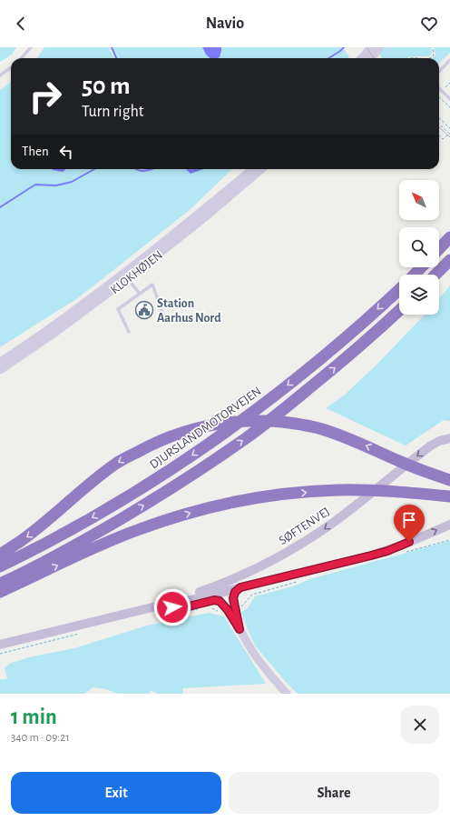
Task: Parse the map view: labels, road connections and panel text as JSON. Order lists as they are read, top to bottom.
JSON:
{
  "streets": {
    "highway": ["DJURSLANDMOTORVEJEN"],
    "main road": ["SØFTENVEJ"],
    "street": ["KLOKHØJEN"]
  },
  "places": {
    "public building": ["Station Aarhus Nord"]
  },
  "north": "top left",
  "page": {
    "header": "Navio",
    "turn": ["50 m", "Turn right"],
    "then": "Then",
    "heading": ["1 min", "340 m · 09:21"],
    "buttons": ["Exit", "Share"]
  }
}
